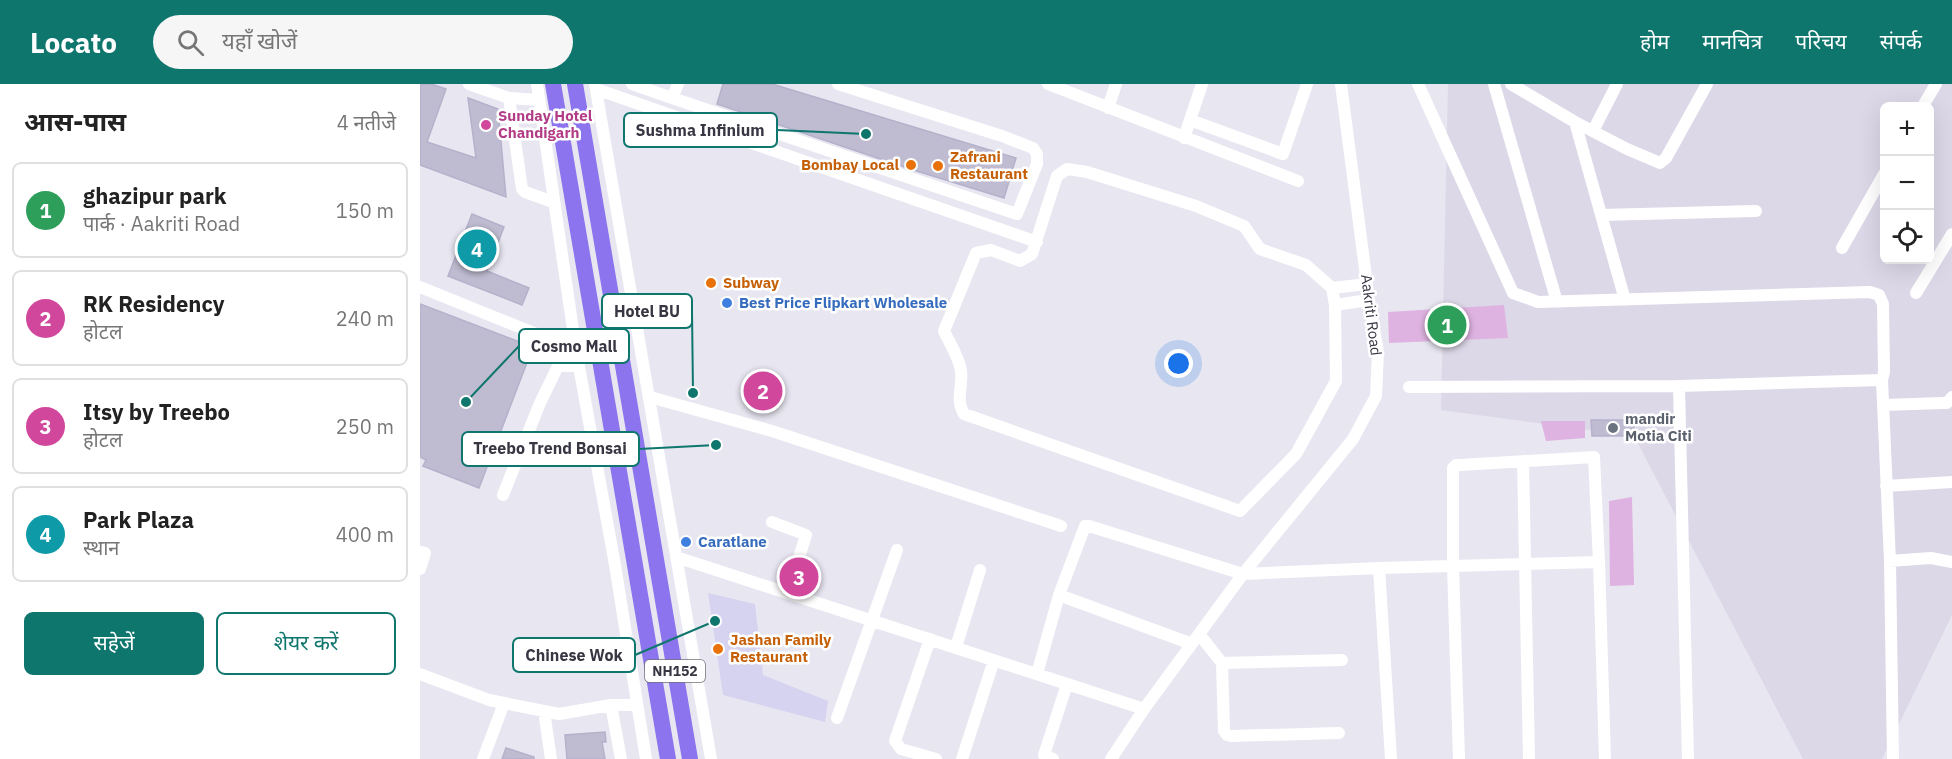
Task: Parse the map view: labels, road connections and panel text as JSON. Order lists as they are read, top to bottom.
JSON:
{
  "streets": {
    "highway": ["NH152"],
    "street": ["Aakriti Road"]
  },
  "places": [
    "Sunday Hotel Chandigarh",
    "Sushma Infinium",
    "Bombay Local",
    "Zafrani Restaurant",
    "Subway",
    "Best Price Flipkart Wholesale",
    "Hotel BU",
    "Cosmo Mall",
    "mandir Motia Citi",
    "Treebo Trend Bonsai",
    "Caratlane",
    "Chinese Wok",
    "Jashan Family Restaurant"
  ],
  "page": {
    "header": "Locato",
    "search": "यहाँ खोजें",
    "nav": [
      "होम",
      "मानचित्र",
      "परिचय",
      "संपर्क"
    ],
    "heading": ["आस-पास", "4 नतीजे"],
    "map_buttons": ["+", "−"],
    "list": [
      {
        "mark": "1",
        "name": "ghazipur park",
        "note": "पार्क · Aakriti Road",
        "value": "150 m"
      },
      {
        "mark": "2",
        "name": "RK Residency",
        "note": "होटल",
        "value": "240 m"
      },
      {
        "mark": "3",
        "name": "Itsy by Treebo",
        "note": "होटल",
        "value": "250 m"
      },
      {
        "mark": "4",
        "name": "Park Plaza",
        "note": "स्थान",
        "value": "400 m"
      }
    ],
    "pins": [
      "4",
      "1",
      "2",
      "3"
    ],
    "buttons": ["सहेजें", "शेयर करें"]
  }
}
